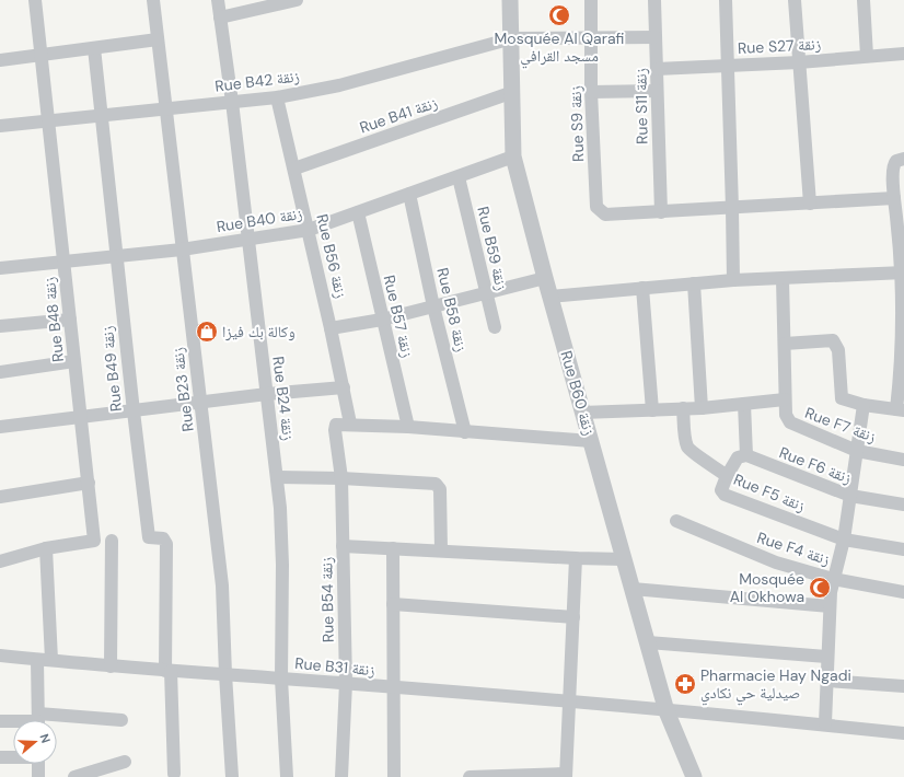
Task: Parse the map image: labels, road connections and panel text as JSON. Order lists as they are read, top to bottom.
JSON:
{
  "streets": {
    "street": [
      "Rue S27 زنقة",
      "Rue B42 زنقة",
      "Rue S11 زنقة",
      "Rue B41 زنقة",
      "Rue S9 زنقة",
      "Rue B40 زنقة",
      "Rue B59 زنقة",
      "Rue B56 زنقة",
      "Rue B58 زنقة",
      "Rue B57 زنقة",
      "Rue B48 زنقة",
      "Rue B49 زنقة",
      "Rue B23 زنقة",
      "Rue B60 زنقة",
      "Rue B24 زنقة",
      "Rue F7 زنقة",
      "Rue F6 زنقة",
      "Rue F5 زنقة",
      "Rue F4 زنقة",
      "Rue B54 زنقة",
      "Rue B31 زنقة"
    ]
  },
  "crossings": [
    ["Rue S27 زنقة", "Rue S11 زنقة"],
    ["Rue B42 زنقة", "Rue S11 زنقة"],
    ["Rue B42 زنقة", "Rue S9 زنقة"],
    ["Rue B42 زنقة", "Rue B56 زنقة"],
    ["Rue B42 زنقة", "Rue B48 زنقة"],
    ["Rue B42 زنقة", "Rue B49 زنقة"],
    ["Rue B42 زنقة", "Rue B23 زنقة"],
    ["Rue B42 زنقة", "Rue B60 زنقة"],
    ["Rue B42 زنقة", "Rue B24 زنقة"],
    ["Rue S11 زنقة", "Rue S9 زنقة"],
    ["Rue B41 زنقة", "Rue B56 زنقة"],
    ["Rue B41 زنقة", "Rue B60 زنقة"],
    ["Rue B40 زنقة", "Rue B59 زنقة"],
    ["Rue B40 زنقة", "Rue B56 زنقة"],
    ["Rue B40 زنقة", "Rue B58 زنقة"],
    ["Rue B40 زنقة", "Rue B57 زنقة"],
    ["Rue B40 زنقة", "Rue B48 زنقة"],
    ["Rue B40 زنقة", "Rue B49 زنقة"],
    ["Rue B40 زنقة", "Rue B23 زنقة"],
    ["Rue B40 زنقة", "Rue B60 زنقة"],
    ["Rue B40 زنقة", "Rue B24 زنقة"],
    ["Rue B56 زنقة", "Rue B54 زنقة"],
    ["Rue B49 زنقة", "Rue B31 زنقة"],
    ["Rue B23 زنقة", "Rue B31 زنقة"],
    ["Rue B60 زنقة", "Rue B31 زنقة"],
    ["Rue B24 زنقة", "Rue B31 زنقة"],
    ["Rue B54 زنقة", "Rue B31 زنقة"]
  ],
  "places": {
    "mosque": ["Mosquée Al Qarafi مسجد القرافي", "Mosquée Al Okhowa"],
    "shop": ["وكالة بك فيزا"],
    "pharmacy": ["Pharmacie Hay Ngadi صيدلية حي نكادي"]
  },
  "north": "right"
}
